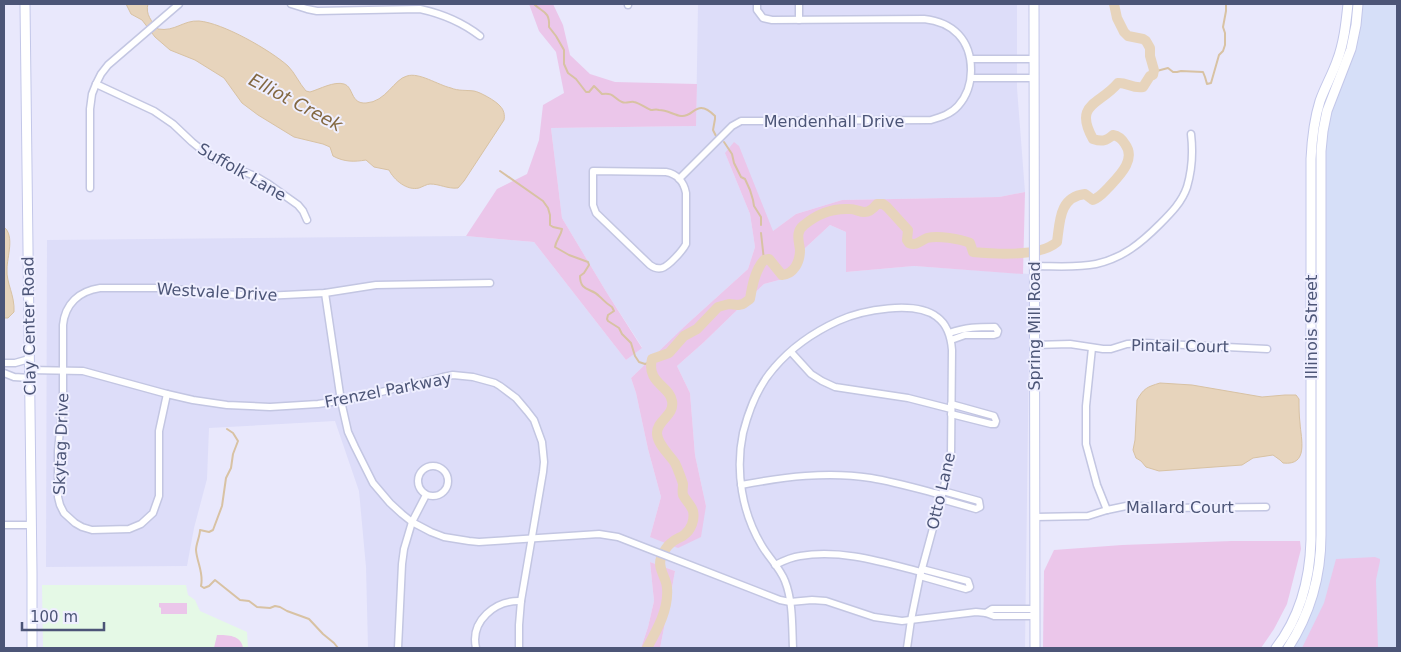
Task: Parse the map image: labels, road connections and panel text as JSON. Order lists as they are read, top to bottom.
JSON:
{
  "streets": {
    "street": [
      "Mendenhall Drive",
      "Suffolk Lane",
      "Westvale Drive",
      "Clay Center Road",
      "Spring Mill Road",
      "Illinois Street",
      "Pintail Court",
      "Frenzel Parkway",
      "Skytag Drive",
      "Otto Lane",
      "Mallard Court"
    ]
  },
  "crossings": [
    ["Westvale Drive", "Skytag Drive"],
    ["Clay Center Road", "Frenzel Parkway"],
    ["Spring Mill Road", "Pintail Court"],
    ["Spring Mill Road", "Mallard Court"],
    ["Frenzel Parkway", "Skytag Drive"]
  ],
  "water": ["Elliot Creek"],
  "scale_bar": "100 m"
}
